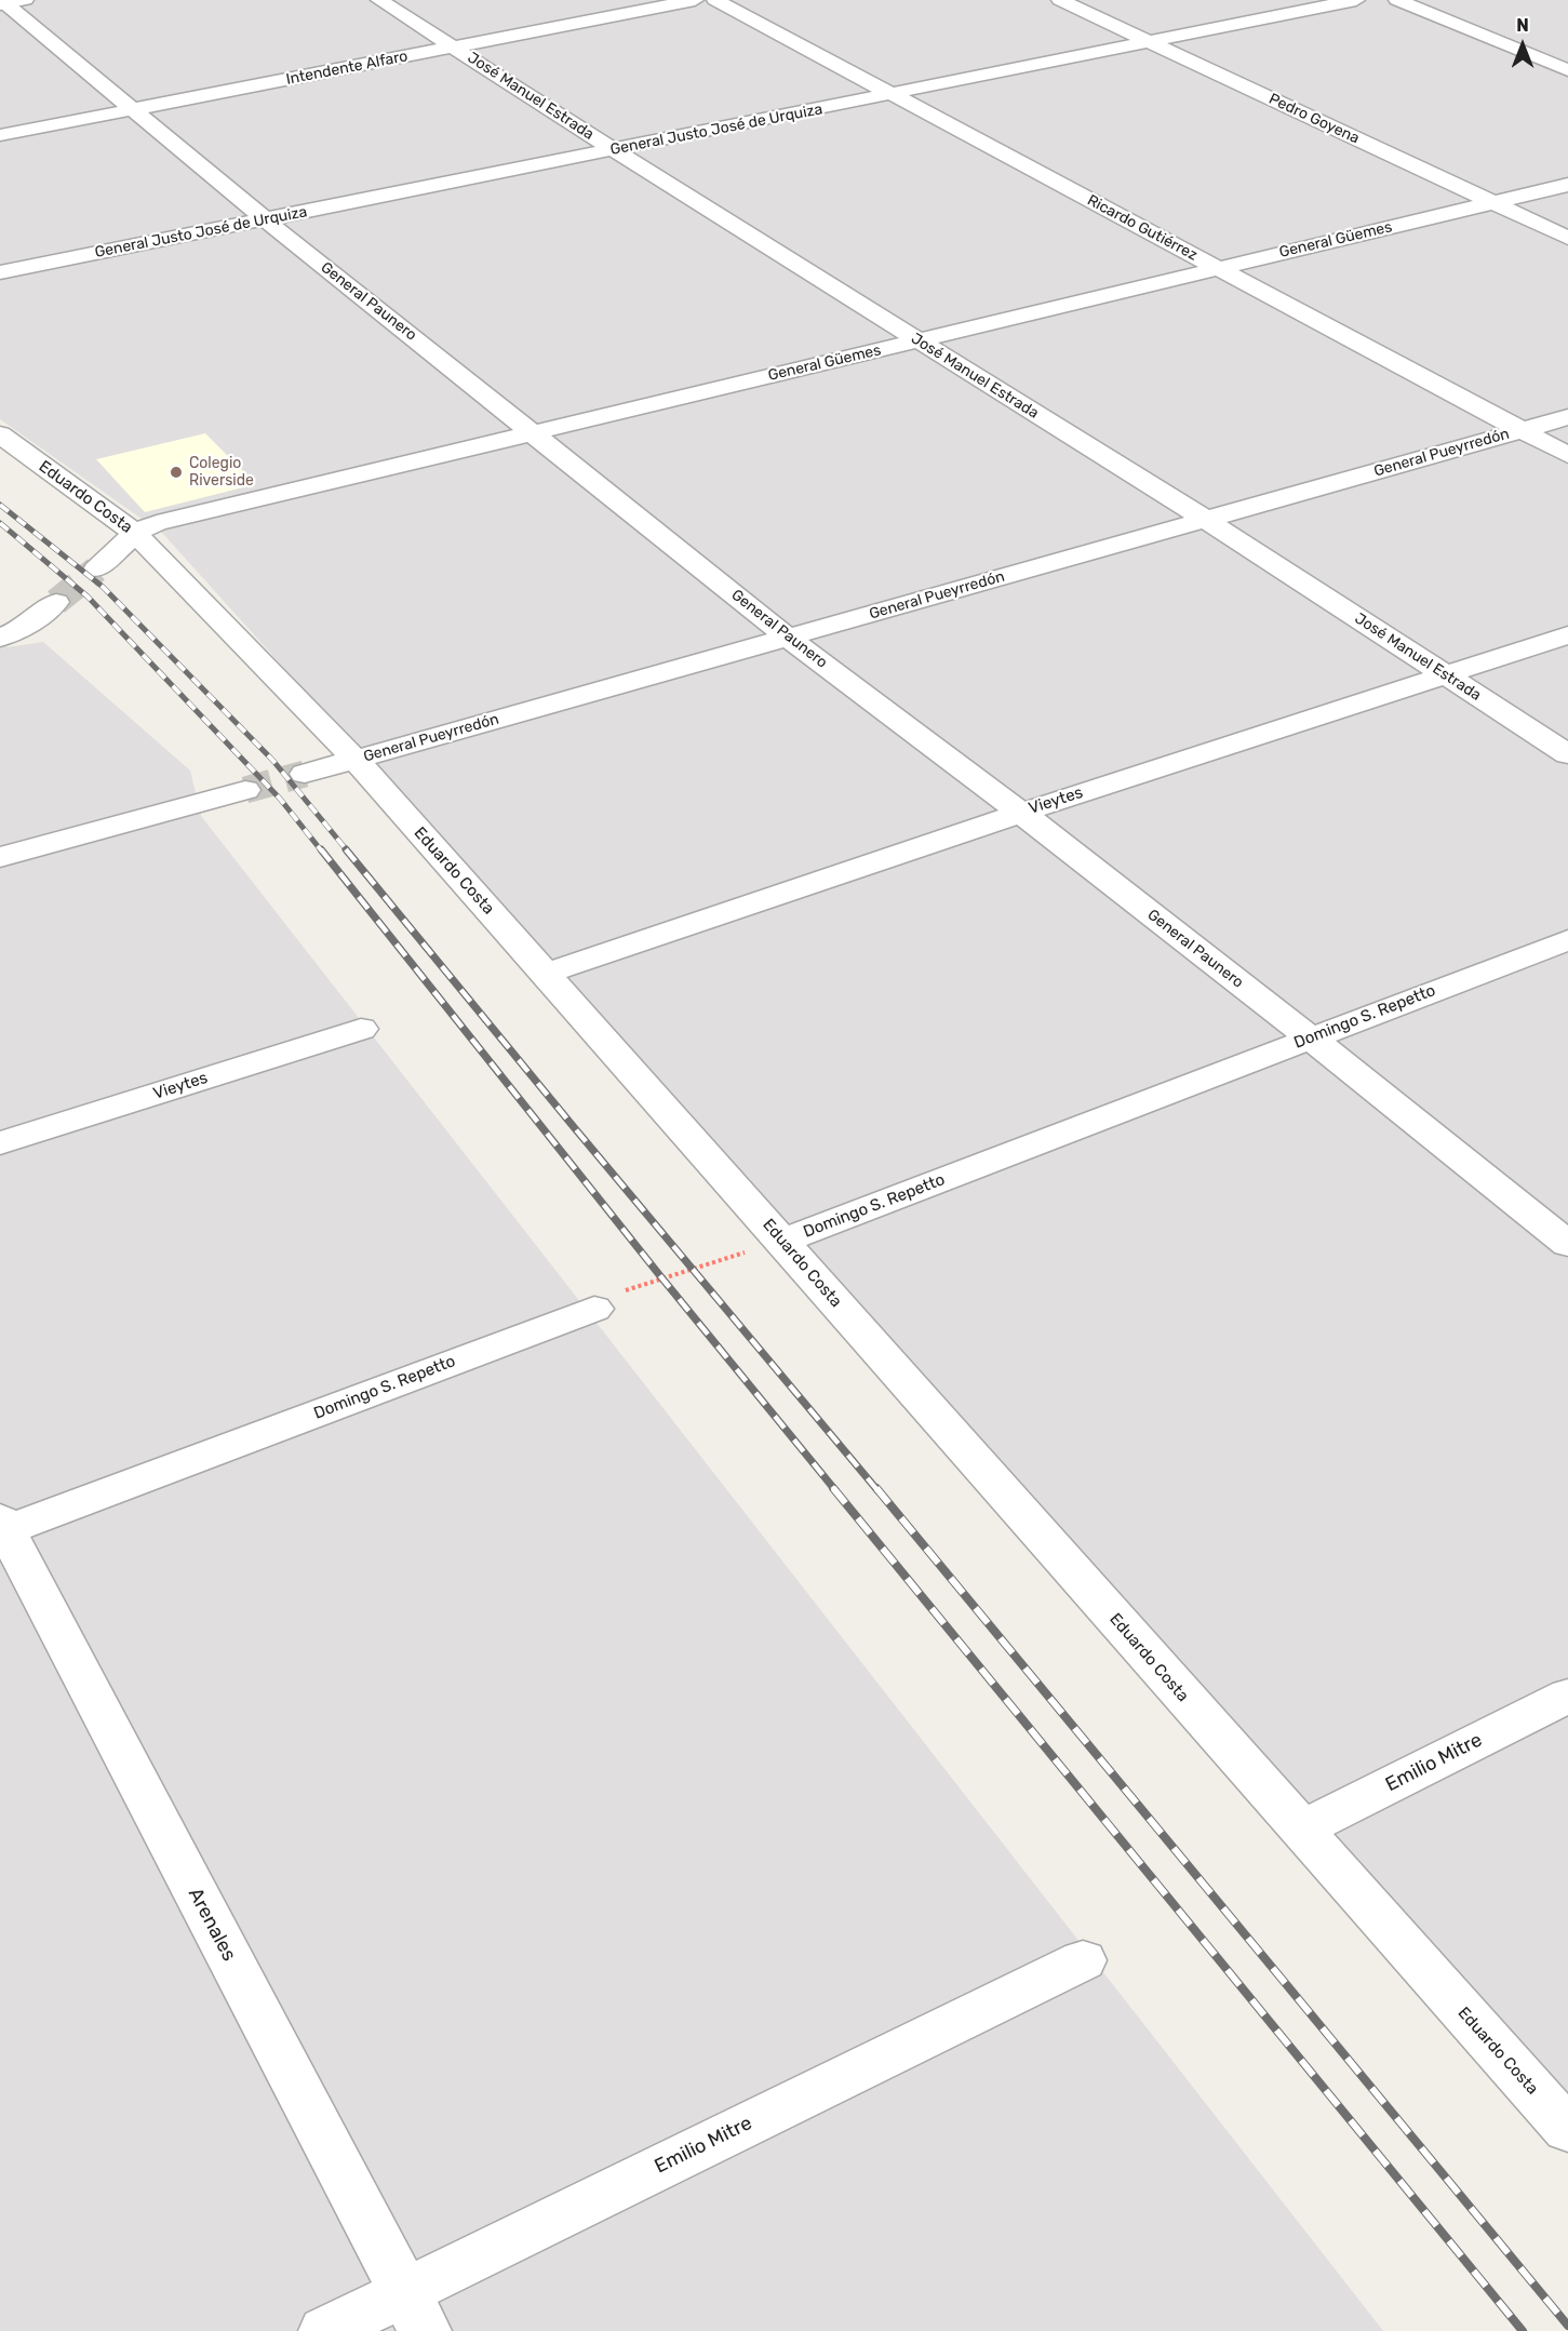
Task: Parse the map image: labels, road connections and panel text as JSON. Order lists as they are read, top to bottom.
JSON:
{
  "streets": {
    "street": [
      "Intendente Alfaro",
      "José Manuel Estrada",
      "Pedro Goyena",
      "General Justo José de Urquiza",
      "Ricardo Gutiérrez",
      "General Güemes",
      "General Paunero",
      "General Pueyrredón",
      "Eduardo Costa",
      "Vieytes",
      "Domingo S. Repetto",
      "Emilio Mitre",
      "Arenales"
    ]
  },
  "crossings": [
    ["Intendente Alfaro", "José Manuel Estrada"],
    ["Intendente Alfaro", "General Paunero"],
    ["José Manuel Estrada", "General Justo José de Urquiza"],
    ["José Manuel Estrada", "General Güemes"],
    ["José Manuel Estrada", "General Pueyrredón"],
    ["José Manuel Estrada", "Vieytes"],
    ["Pedro Goyena", "General Justo José de Urquiza"],
    ["Pedro Goyena", "General Güemes"],
    ["General Justo José de Urquiza", "Ricardo Gutiérrez"],
    ["General Justo José de Urquiza", "General Paunero"],
    ["Ricardo Gutiérrez", "General Güemes"],
    ["Ricardo Gutiérrez", "General Pueyrredón"],
    ["General Güemes", "General Paunero"],
    ["General Güemes", "Eduardo Costa"],
    ["General Paunero", "General Pueyrredón"],
    ["General Paunero", "Vieytes"],
    ["General Paunero", "Domingo S. Repetto"],
    ["General Pueyrredón", "Eduardo Costa"],
    ["Eduardo Costa", "Vieytes"],
    ["Eduardo Costa", "Domingo S. Repetto"],
    ["Eduardo Costa", "Emilio Mitre"],
    ["Domingo S. Repetto", "Arenales"],
    ["Emilio Mitre", "Arenales"]
  ],
  "places": ["Colegio Riverside"],
  "north": "top"
}
